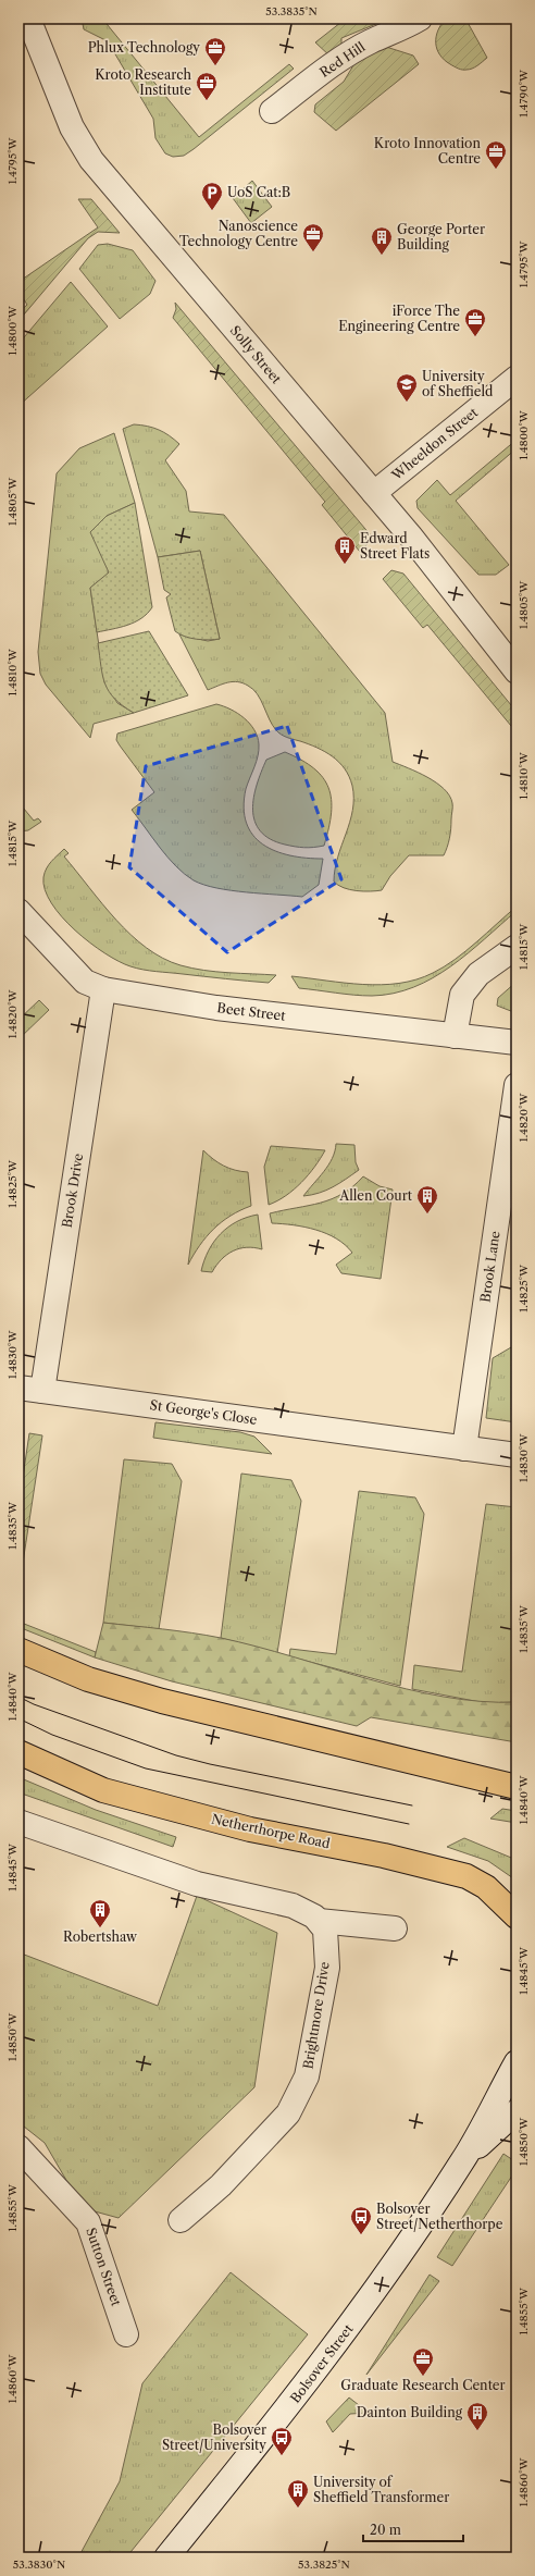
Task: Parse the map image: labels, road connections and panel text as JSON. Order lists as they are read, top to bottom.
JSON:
{
  "streets": {
    "highway": ["Netherthorpe Road"],
    "street": [
      "Red Hill",
      "Solly Street",
      "Wheeldon Street",
      "Beet Street",
      "Brook Drive",
      "Brook Lane",
      "St George's Close",
      "Brightmore Drive",
      "Sutton Street",
      "Bolsover Street"
    ]
  },
  "crossings": [
    ["Solly Street", "Wheeldon Street"],
    ["Beet Street", "Brook Drive"],
    ["Brook Drive", "St George's Close"],
    ["Brook Lane", "St George's Close"]
  ],
  "places": {
    "office": [
      "Phlux Technology",
      "Kroto Research Institute",
      "Kroto Innovation Centre",
      "Nanoscience Technology Centre",
      "iForce The Engineering Centre",
      "Graduate Research Center"
    ],
    "parking": ["UoS Cat:B"],
    "building": [
      "George Porter Building",
      "Edward Street Flats",
      "Allen Court",
      "Robertshaw",
      "Dainton Building",
      "University of Sheffield Transformer"
    ],
    "school or university": ["University of Sheffield"],
    "bus stop": ["Bolsover Street/Netherthorpe", "Bolsover Street/University"]
  },
  "scale_bar": "20 m",
  "coordinates": [
    "53.3835°N",
    "1.4790°W",
    "1.4795°W",
    "1.4800°W",
    "1.4805°W",
    "1.4810°W",
    "1.4815°W",
    "1.4820°W",
    "1.4825°W",
    "1.4830°W",
    "1.4835°W",
    "1.4840°W",
    "1.4845°W",
    "1.4850°W",
    "1.4855°W",
    "1.4860°W",
    "53.3830°N",
    "53.3825°N"
  ]
}
